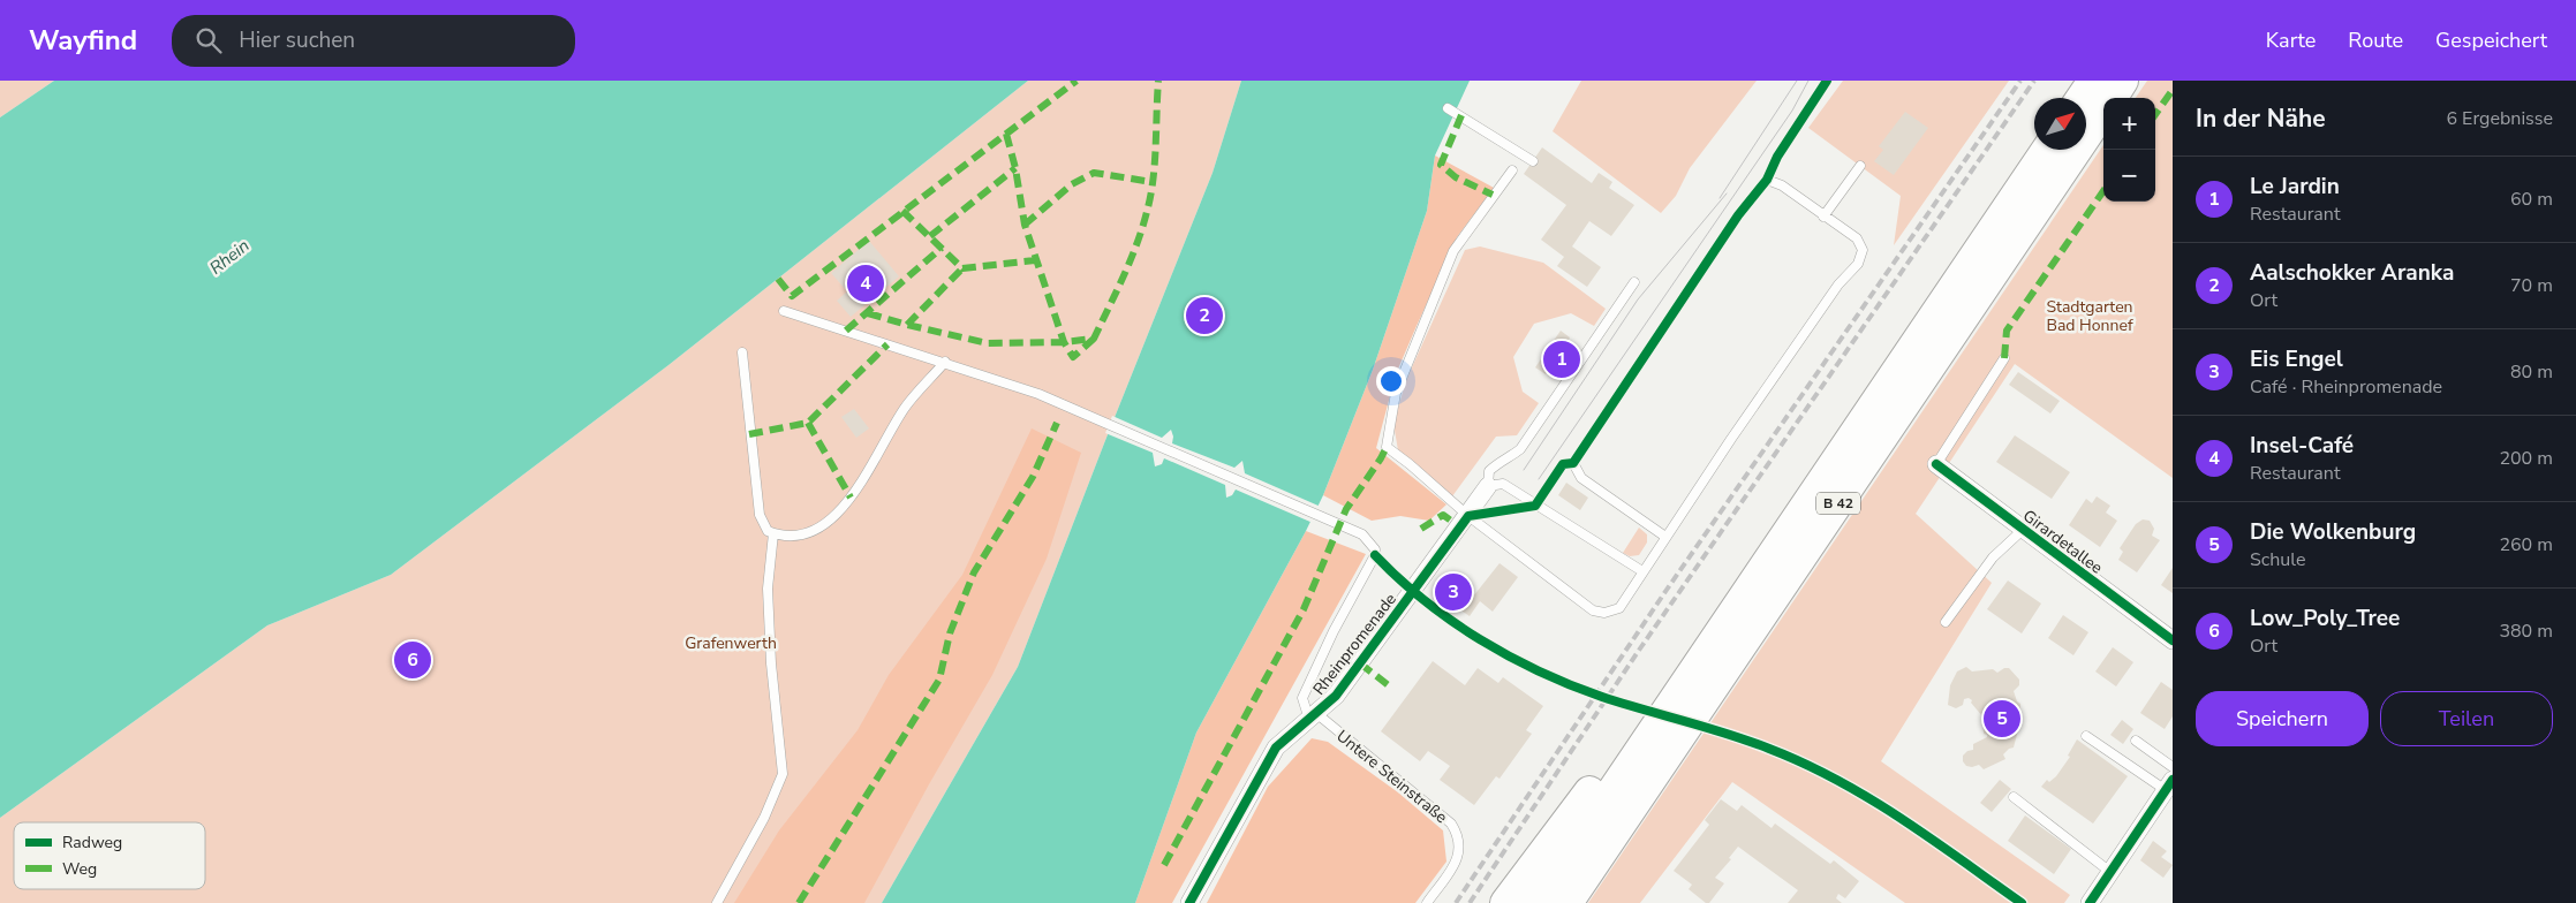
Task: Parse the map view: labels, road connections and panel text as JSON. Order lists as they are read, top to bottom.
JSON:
{
  "streets": {
    "highway": ["B 42"],
    "street": ["Girardetallee", "Rheinpromenade"],
    "lane": ["Untere Steinstraße"]
  },
  "crossings": [
    ["Rheinpromenade", "Untere Steinstraße"]
  ],
  "water": ["Rhein"],
  "parks": ["Stadtgarten Bad Honnef", "Grafenwerth"],
  "legend": ["Radweg", "Weg"],
  "north": "top right",
  "page": {
    "header": "Wayfind",
    "search": "Hier suchen",
    "nav": ["Karte", "Route", "Gespeichert"],
    "heading": ["In der Nähe", "6 Ergebnisse"],
    "map_buttons": ["+", "−"],
    "list": [
      {
        "mark": "1",
        "name": "Le Jardin",
        "note": "Restaurant",
        "value": "60 m"
      },
      {
        "mark": "2",
        "name": "Aalschokker Aranka",
        "note": "Ort",
        "value": "70 m"
      },
      {
        "mark": "3",
        "name": "Eis Engel",
        "note": "Café · Rheinpromenade",
        "value": "80 m"
      },
      {
        "mark": "4",
        "name": "Insel-Café",
        "note": "Restaurant",
        "value": "200 m"
      },
      {
        "mark": "5",
        "name": "Die Wolkenburg",
        "note": "Schule",
        "value": "260 m"
      },
      {
        "mark": "6",
        "name": "Low_Poly_Tree",
        "note": "Ort",
        "value": "380 m"
      }
    ],
    "pins": [
      "4",
      "2",
      "1",
      "3",
      "6",
      "5"
    ],
    "buttons": ["Speichern", "Teilen"]
  }
}
